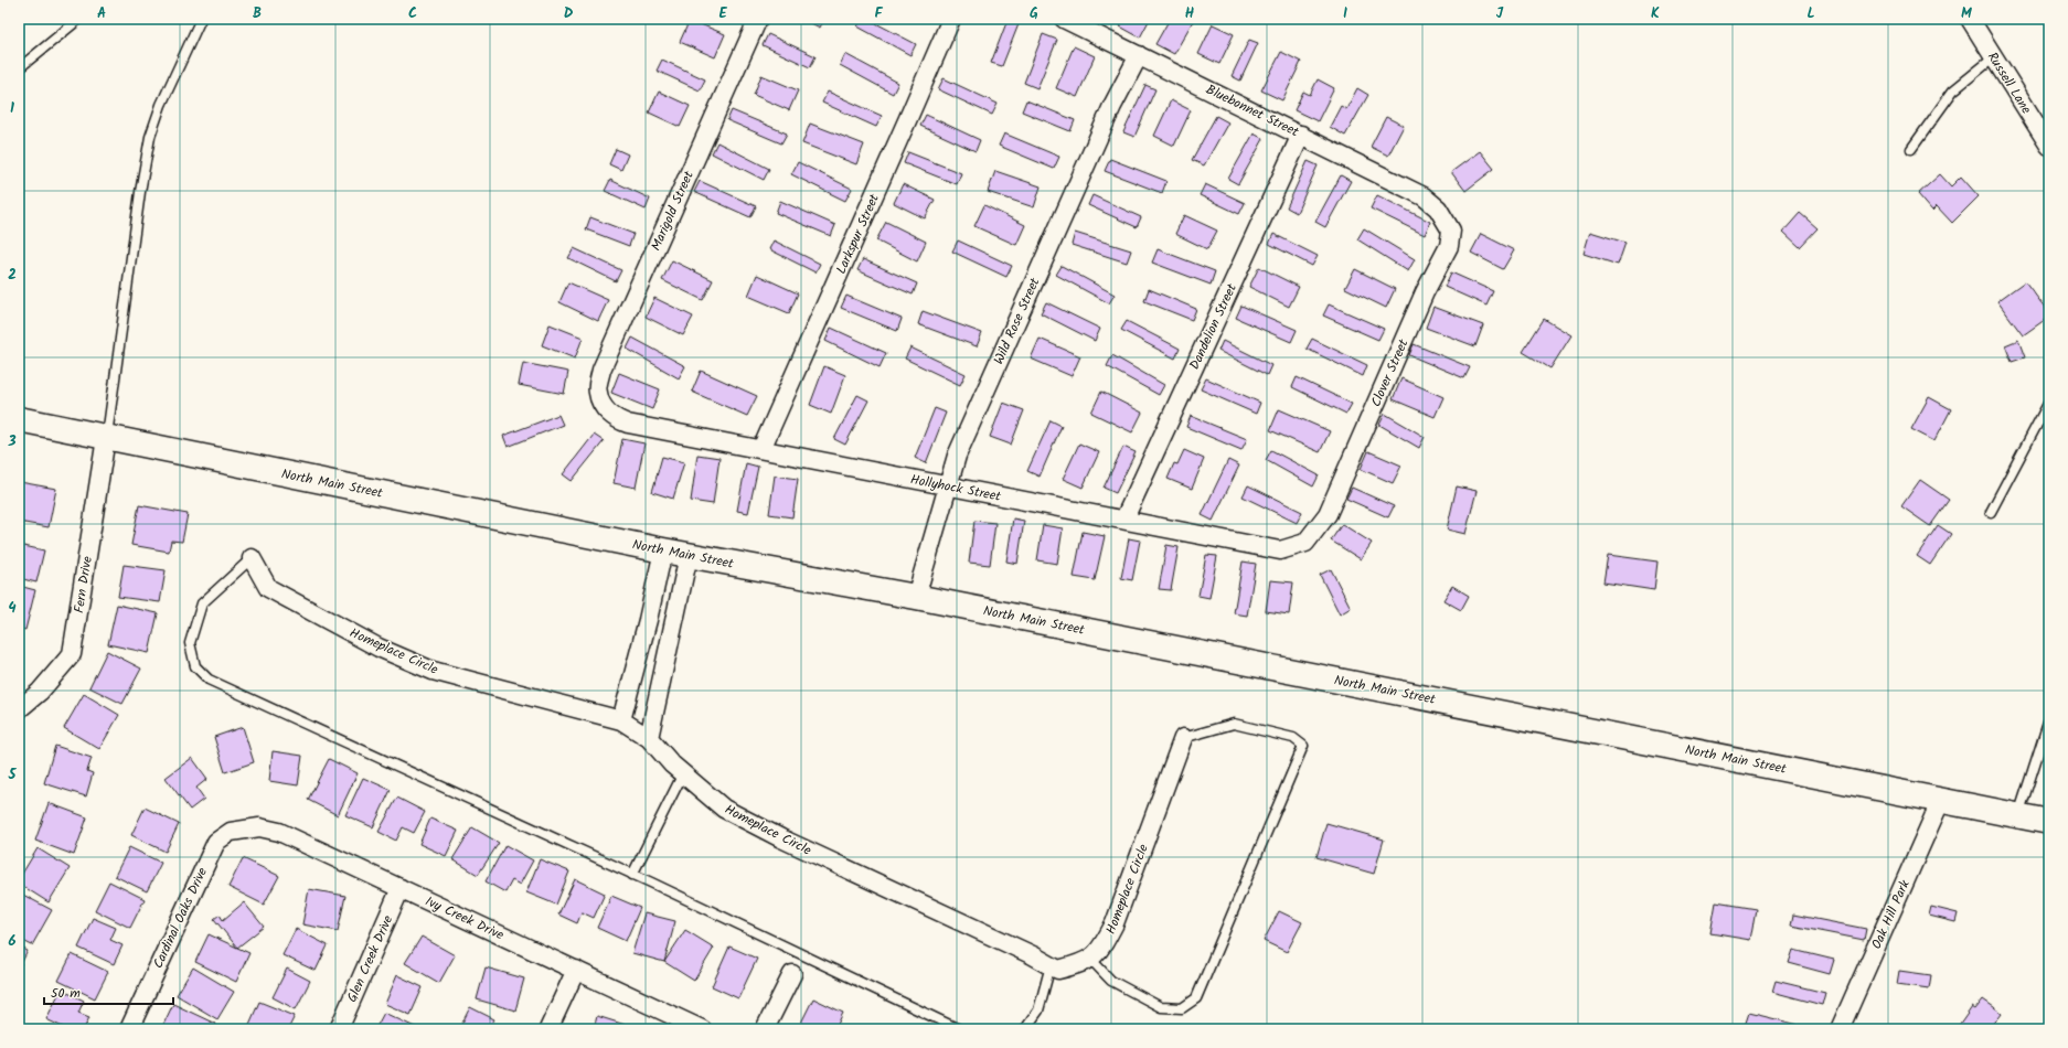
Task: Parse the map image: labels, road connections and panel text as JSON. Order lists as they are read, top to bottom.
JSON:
{
  "streets": {
    "main road": ["North Main Street"],
    "street": [
      "Russell Lane",
      "Bluebonnet Street",
      "Marigold Street",
      "Larkspur Street",
      "Wild Rose Street",
      "Dandelion Street",
      "Clover Street",
      "Hollyhock Street",
      "Fern Drive",
      "Homeplace Circle",
      "Oak Hill Park",
      "Cardinal Oaks Drive",
      "Ivy Creek Drive",
      "Glen Creek Drive"
    ]
  },
  "crossings": [
    ["Bluebonnet Street", "Wild Rose Street"],
    ["Bluebonnet Street", "Dandelion Street"],
    ["Bluebonnet Street", "Clover Street"],
    ["Marigold Street", "Hollyhock Street"],
    ["Larkspur Street", "Hollyhock Street"],
    ["Wild Rose Street", "North Main Street"],
    ["Wild Rose Street", "Hollyhock Street"],
    ["Dandelion Street", "Hollyhock Street"],
    ["Clover Street", "Hollyhock Street"],
    ["North Main Street", "Fern Drive"],
    ["North Main Street", "Oak Hill Park"],
    ["Cardinal Oaks Drive", "Ivy Creek Drive"],
    ["Ivy Creek Drive", "Glen Creek Drive"]
  ],
  "scale_bar": "50 m",
  "grid": {
    "columns": [
      "A",
      "B",
      "C",
      "D",
      "E",
      "F",
      "G",
      "H",
      "I",
      "J",
      "K",
      "L",
      "M"
    ],
    "rows": [
      "1",
      "2",
      "3",
      "4",
      "5",
      "6"
    ]
  }
}
